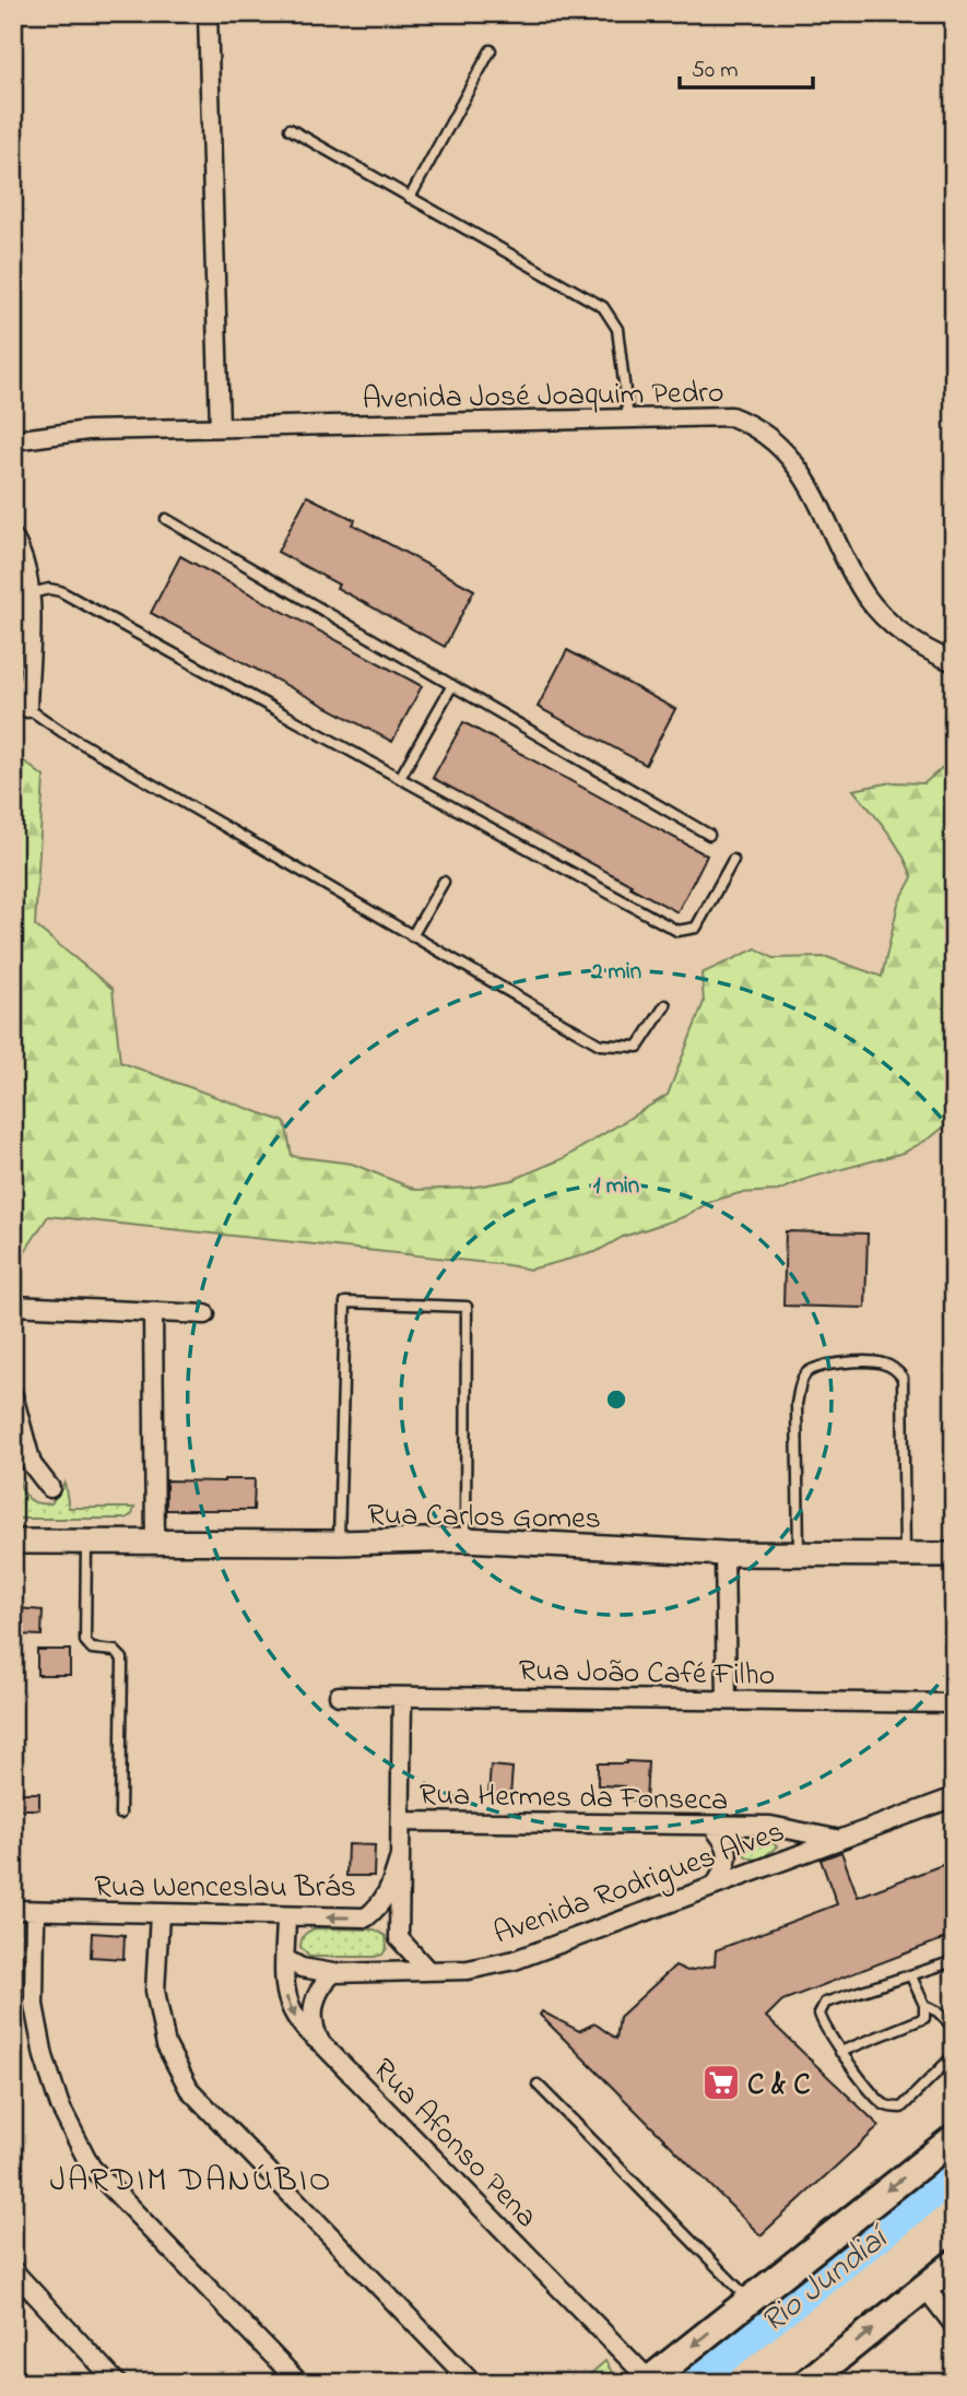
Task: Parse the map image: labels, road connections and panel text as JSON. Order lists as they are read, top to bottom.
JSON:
{
  "streets": {
    "main road": ["Rua Carlos Gomes"],
    "street": [
      "Avenida José Joaquim Pedro",
      "Rua João Café Filho",
      "Rua Hermes da Fonseca",
      "Avenida Rodrigues Alves",
      "Rua Wenceslau Brás",
      "Rua Afonso Pena"
    ]
  },
  "crossings": [
    ["Rua Hermes da Fonseca", "Avenida Rodrigues Alves"],
    ["Avenida Rodrigues Alves", "Rua Afonso Pena"],
    ["Rua Wenceslau Brás", "Rua Afonso Pena"]
  ],
  "districts": ["JARDIM DANÚBIO"],
  "water": ["Rio Jundiaí"],
  "places": {
    "supermarket": ["C & C"]
  },
  "scale_bar": "50 m",
  "rings": ["2 min", "1 min"]
}
